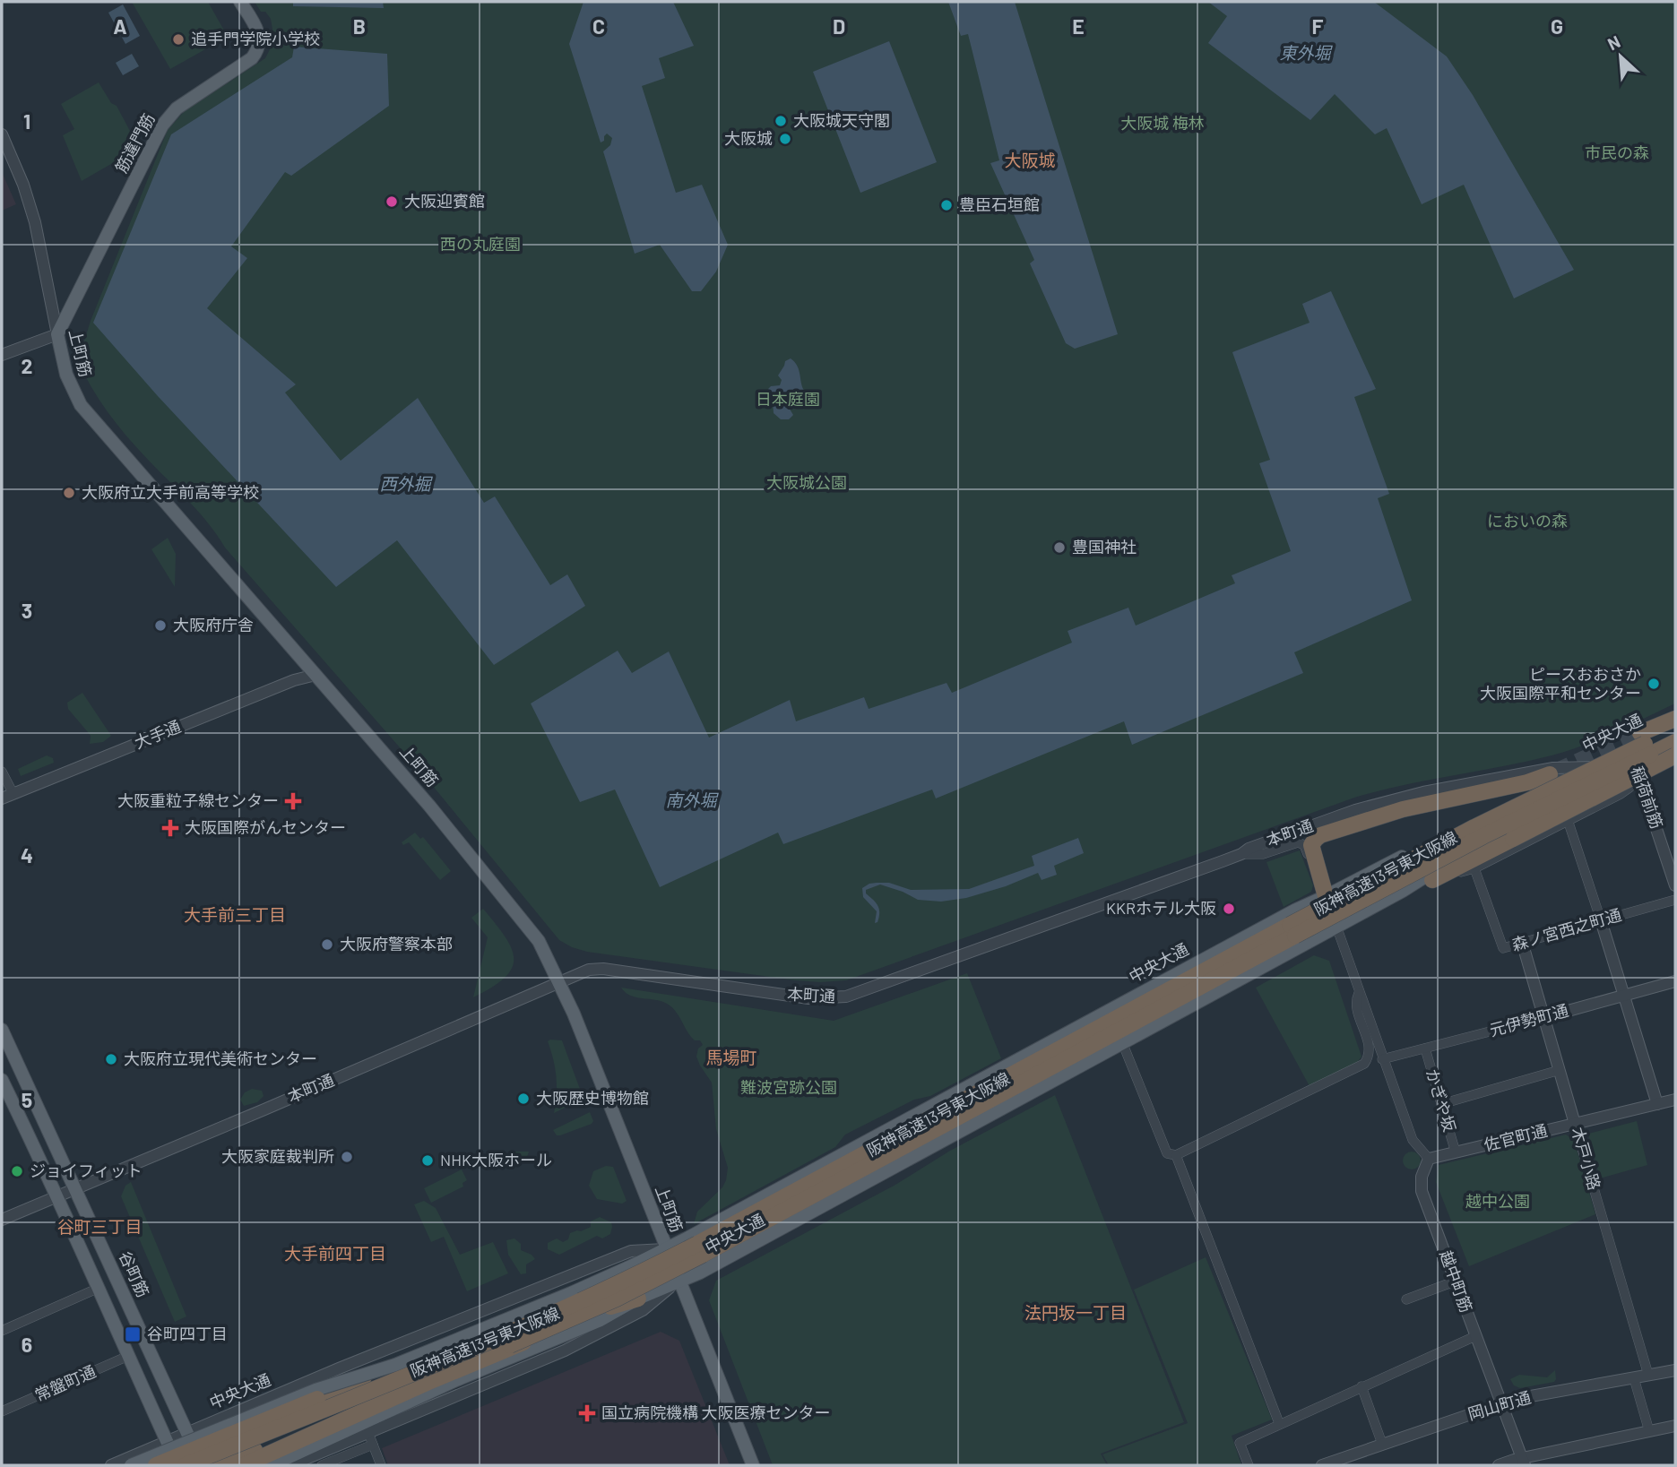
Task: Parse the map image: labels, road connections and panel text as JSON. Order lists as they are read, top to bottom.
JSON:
{
  "streets": {
    "highway": ["阪神高速13号東大阪線"],
    "main road": [
      "筋違門筋",
      "上町筋",
      "中央大通",
      "谷町筋"
    ],
    "street": [
      "大手通",
      "稲荷前筋",
      "本町通",
      "森ノ宮西之町通",
      "元伊勢町通",
      "かぎや坂",
      "佐官町通",
      "木戸小路",
      "越中町筋",
      "常盤町通",
      "岡山町通"
    ]
  },
  "crossings": [
    ["筋違門筋", "上町筋"],
    ["上町筋", "中央大通"],
    ["上町筋", "大手通"],
    ["上町筋", "本町通"],
    ["中央大通", "稲荷前筋"],
    ["中央大通", "本町通"],
    ["中央大通", "森ノ宮西之町通"],
    ["中央大通", "谷町筋"],
    ["稲荷前筋", "本町通"],
    ["本町通", "谷町筋"],
    ["森ノ宮西之町通", "木戸小路"],
    ["元伊勢町通", "かぎや坂"],
    ["元伊勢町通", "木戸小路"],
    ["かぎや坂", "佐官町通"],
    ["佐官町通", "木戸小路"],
    ["佐官町通", "越中町筋"],
    ["木戸小路", "岡山町通"],
    ["越中町筋", "岡山町通"]
  ],
  "districts": [
    "大阪城",
    "大手前三丁目",
    "馬場町",
    "谷町三丁目",
    "大手前四丁目",
    "法円坂一丁目"
  ],
  "water": ["東外堀", "西外掘", "南外堀"],
  "parks": [
    "大阪城 梅林",
    "市民の森",
    "西の丸庭園",
    "日本庭園",
    "大阪城公園",
    "においの森",
    "難波宮跡公園",
    "越中公園"
  ],
  "places": {
    "other": [
      "追手門学院小学校",
      "大阪城天守閣",
      "大阪城",
      "大阪迎賓館",
      "豊臣石垣館",
      "大阪府立大手前高等学校",
      "豊国神社",
      "大阪府庁舎",
      "ピースおおさか 大阪国際平和センター",
      "KKRホテル大阪",
      "大阪府警察本部",
      "大阪府立現代美術センター",
      "大阪歴史博物館",
      "大阪家庭裁判所",
      "NHK大阪ホール",
      "ジョイフィット"
    ],
    "health": ["大阪重粒子線センター", "大阪国際がんセンター", "国立病院機構 大阪医療センター"],
    "transit": ["谷町四丁目"]
  },
  "north": "top left",
  "grid": {
    "columns": [
      "A",
      "B",
      "C",
      "D",
      "E",
      "F",
      "G"
    ],
    "rows": [
      "1",
      "2",
      "3",
      "4",
      "5",
      "6"
    ]
  }
}
